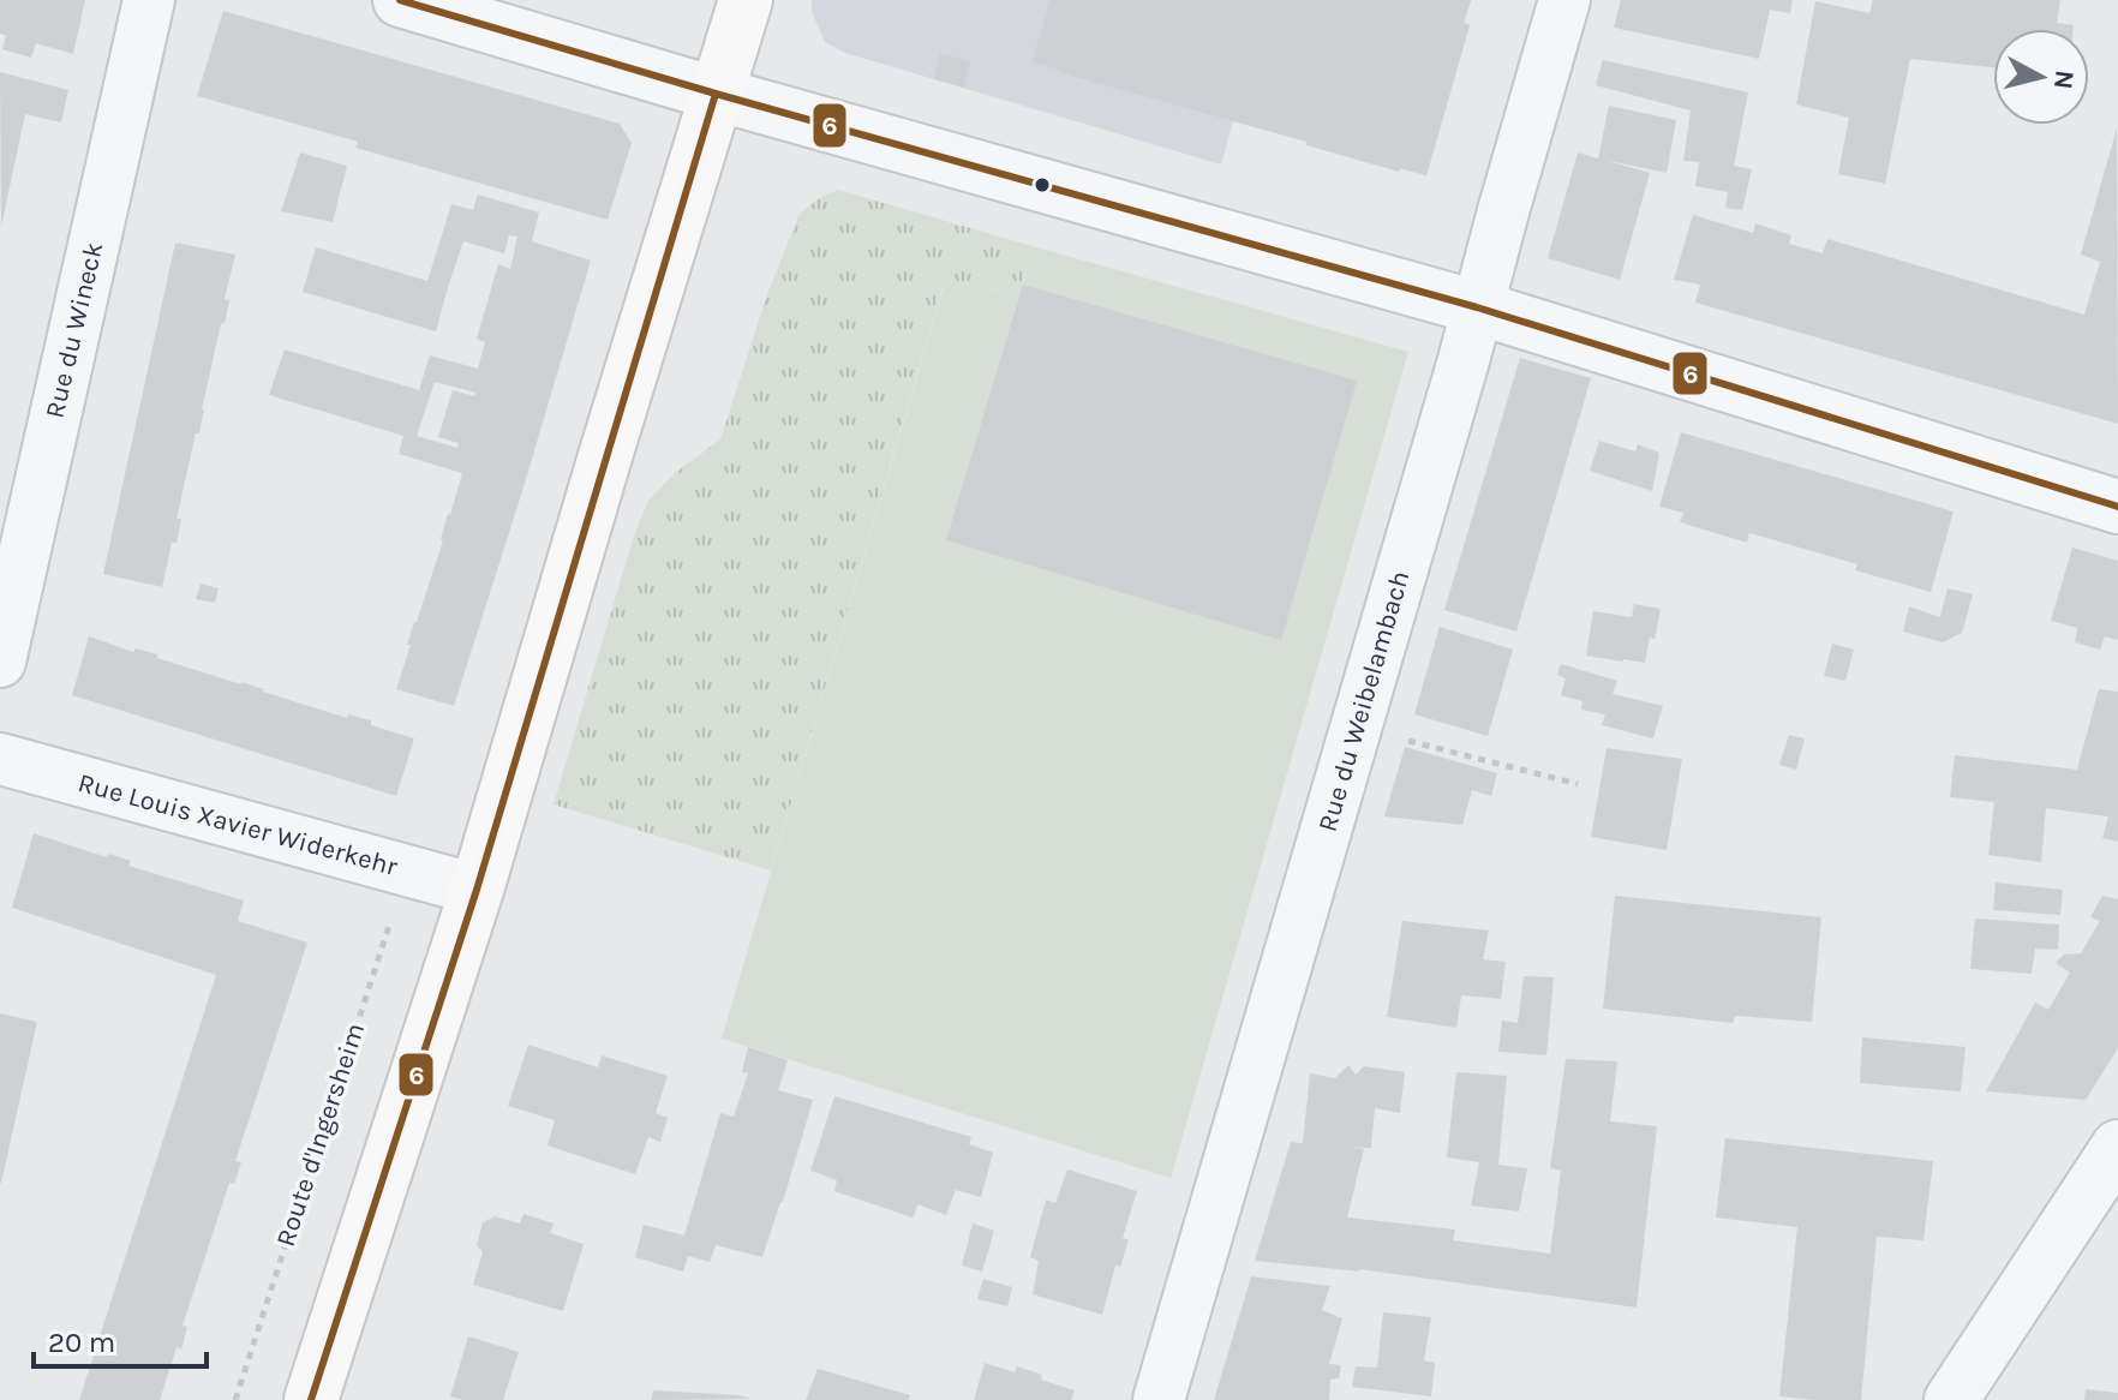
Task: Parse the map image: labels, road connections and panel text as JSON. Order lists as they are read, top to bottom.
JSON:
{
  "streets": {
    "street": ["Rue du Wineck", "Rue du Weibelambach", "Rue Louis Xavier Widerkehr"],
    "path": ["Route d'Ingersheim"]
  },
  "crossings": [
    ["Rue Louis Xavier Widerkehr", "Route d'Ingersheim"]
  ],
  "lines": ["transit line 6"],
  "scale_bar": "20 m",
  "north": "right"
}
